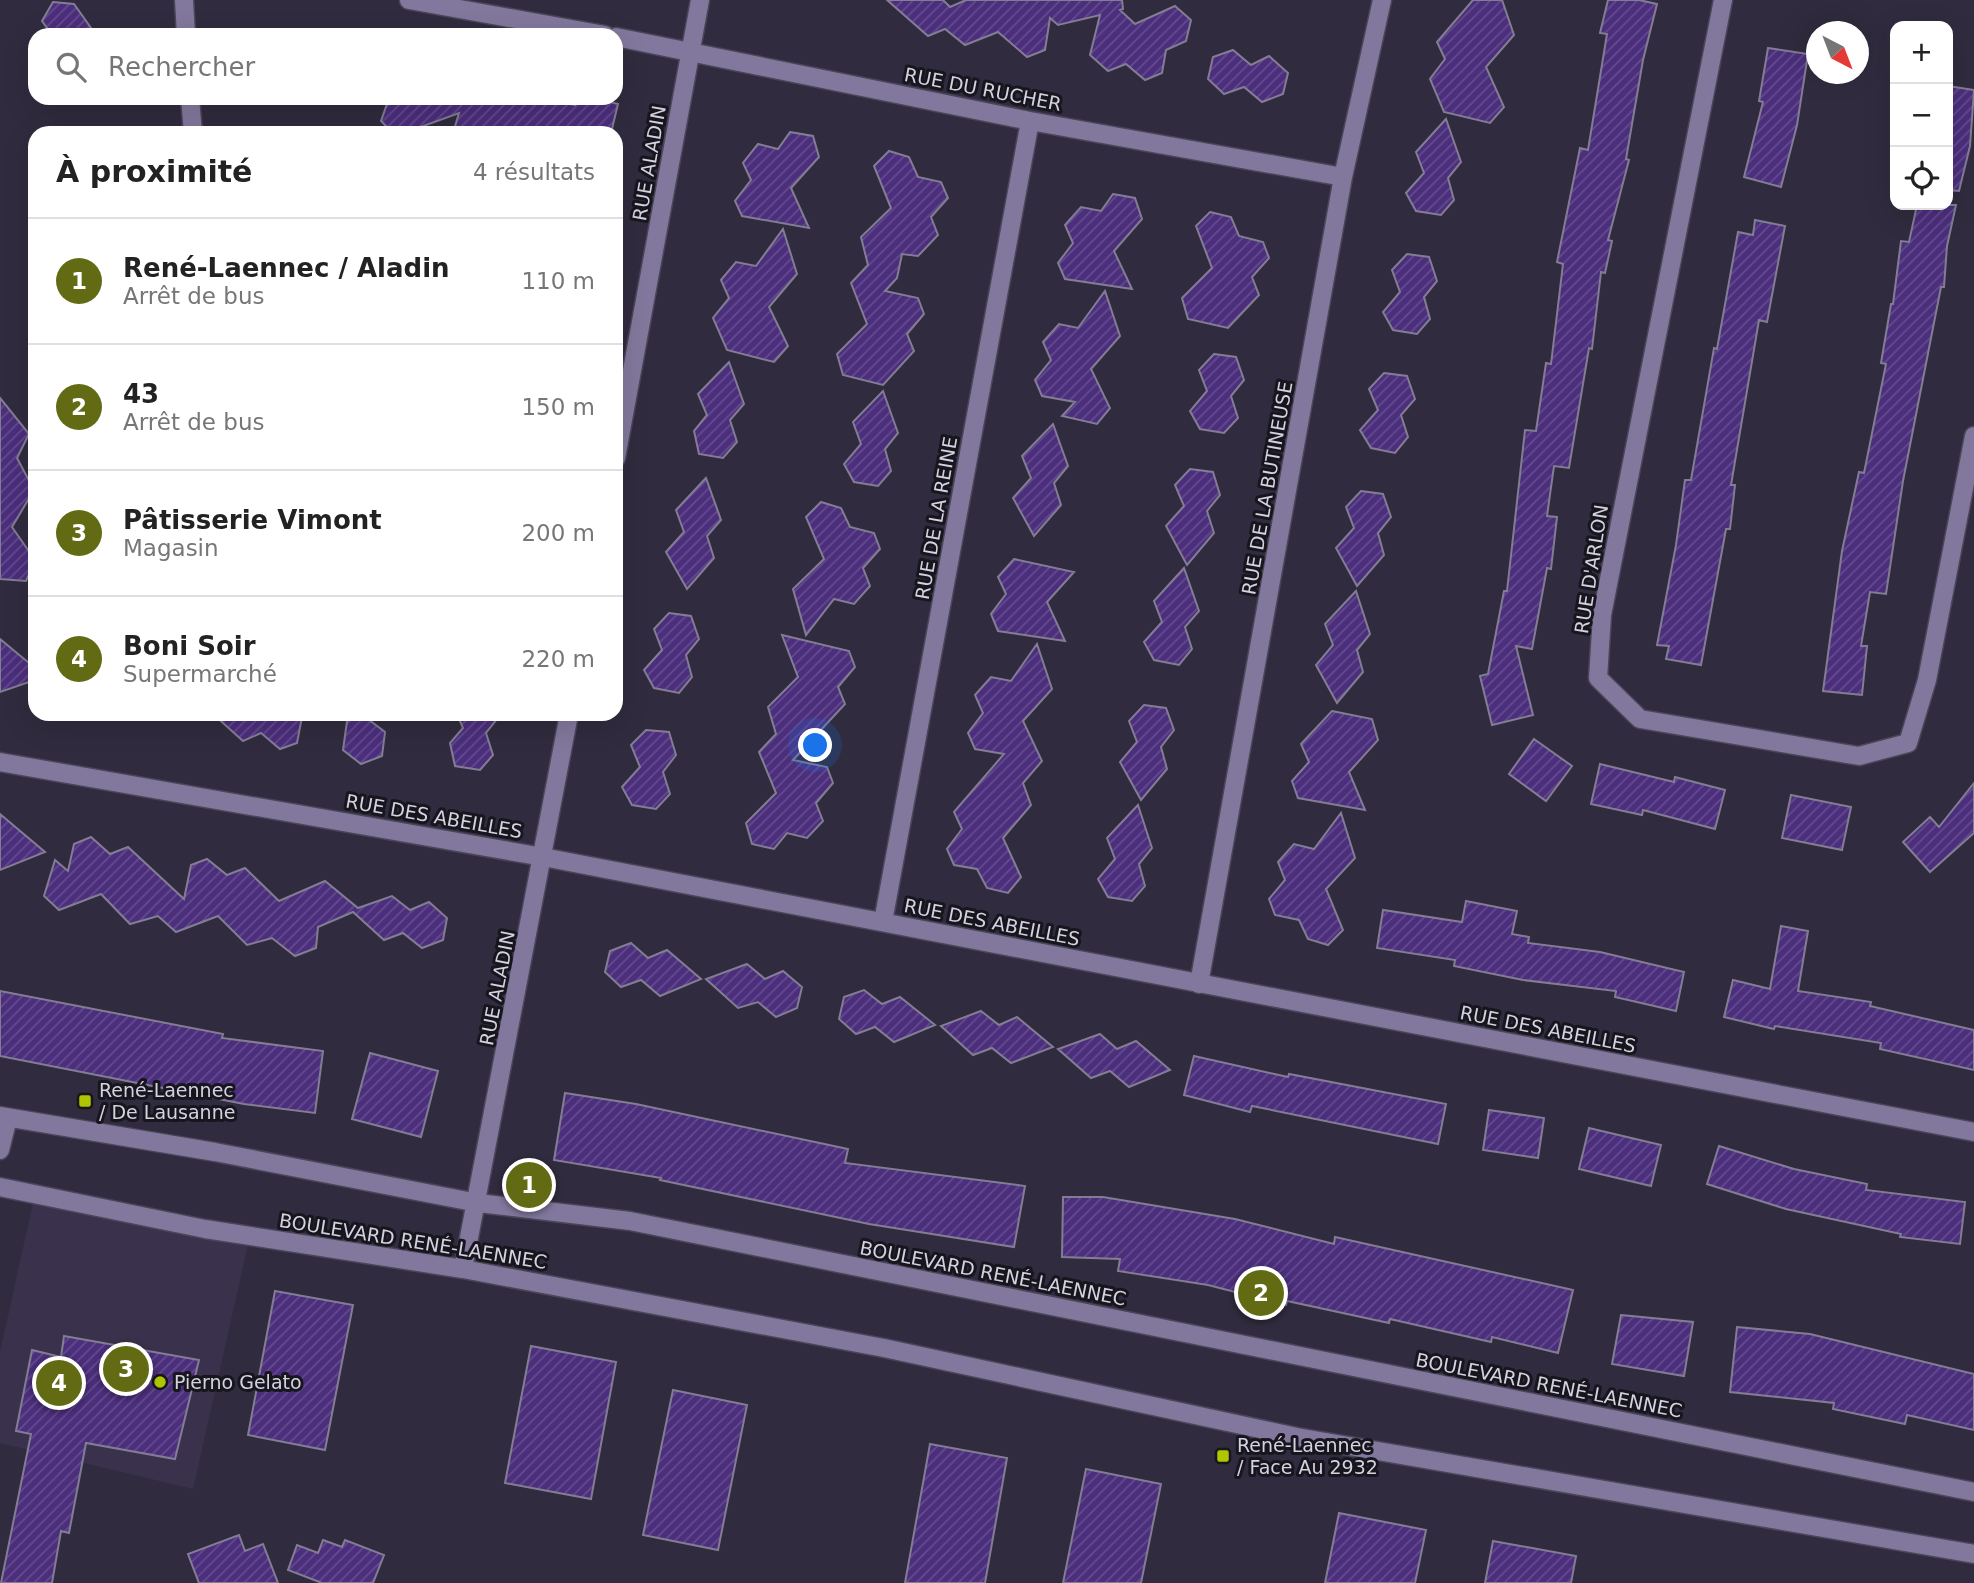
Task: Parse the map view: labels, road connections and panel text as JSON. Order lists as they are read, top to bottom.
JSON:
{
  "streets": {
    "street": [
      "RUE DU RUCHER",
      "RUE ALADIN",
      "RUE DE LA BUTINEUSE",
      "RUE DE LA REINE",
      "RUE D'ARLON",
      "RUE DES ABEILLES",
      "BOULEVARD RENÉ-LAENNEC"
    ]
  },
  "crossings": [
    ["RUE DU RUCHER", "RUE ALADIN"],
    ["RUE DU RUCHER", "RUE DE LA BUTINEUSE"],
    ["RUE DU RUCHER", "RUE DE LA REINE"],
    ["RUE ALADIN", "RUE DES ABEILLES"],
    ["RUE ALADIN", "BOULEVARD RENÉ-LAENNEC"],
    ["RUE DE LA BUTINEUSE", "RUE DES ABEILLES"],
    ["RUE DE LA REINE", "RUE DES ABEILLES"]
  ],
  "places": {
    "transit": ["René-Laennec / De Lausanne", "René-Laennec / Face Au 2932"],
    "other": ["Pierno Gelato"]
  },
  "north": "bottom right",
  "page": {
    "map_buttons": ["+", "−"],
    "search": "Rechercher",
    "heading": ["À proximité", "4 résultats"],
    "list": [
      {
        "mark": "1",
        "name": "René-Laennec / Aladin",
        "note": "Arrêt de bus",
        "value": "110 m"
      },
      {
        "mark": "2",
        "name": "43",
        "note": "Arrêt de bus",
        "value": "150 m"
      },
      {
        "mark": "3",
        "name": "Pâtisserie Vimont",
        "note": "Magasin",
        "value": "200 m"
      },
      {
        "mark": "4",
        "name": "Boni Soir",
        "note": "Supermarché",
        "value": "220 m"
      }
    ],
    "pins": [
      "1",
      "2",
      "3",
      "4"
    ]
  }
}
